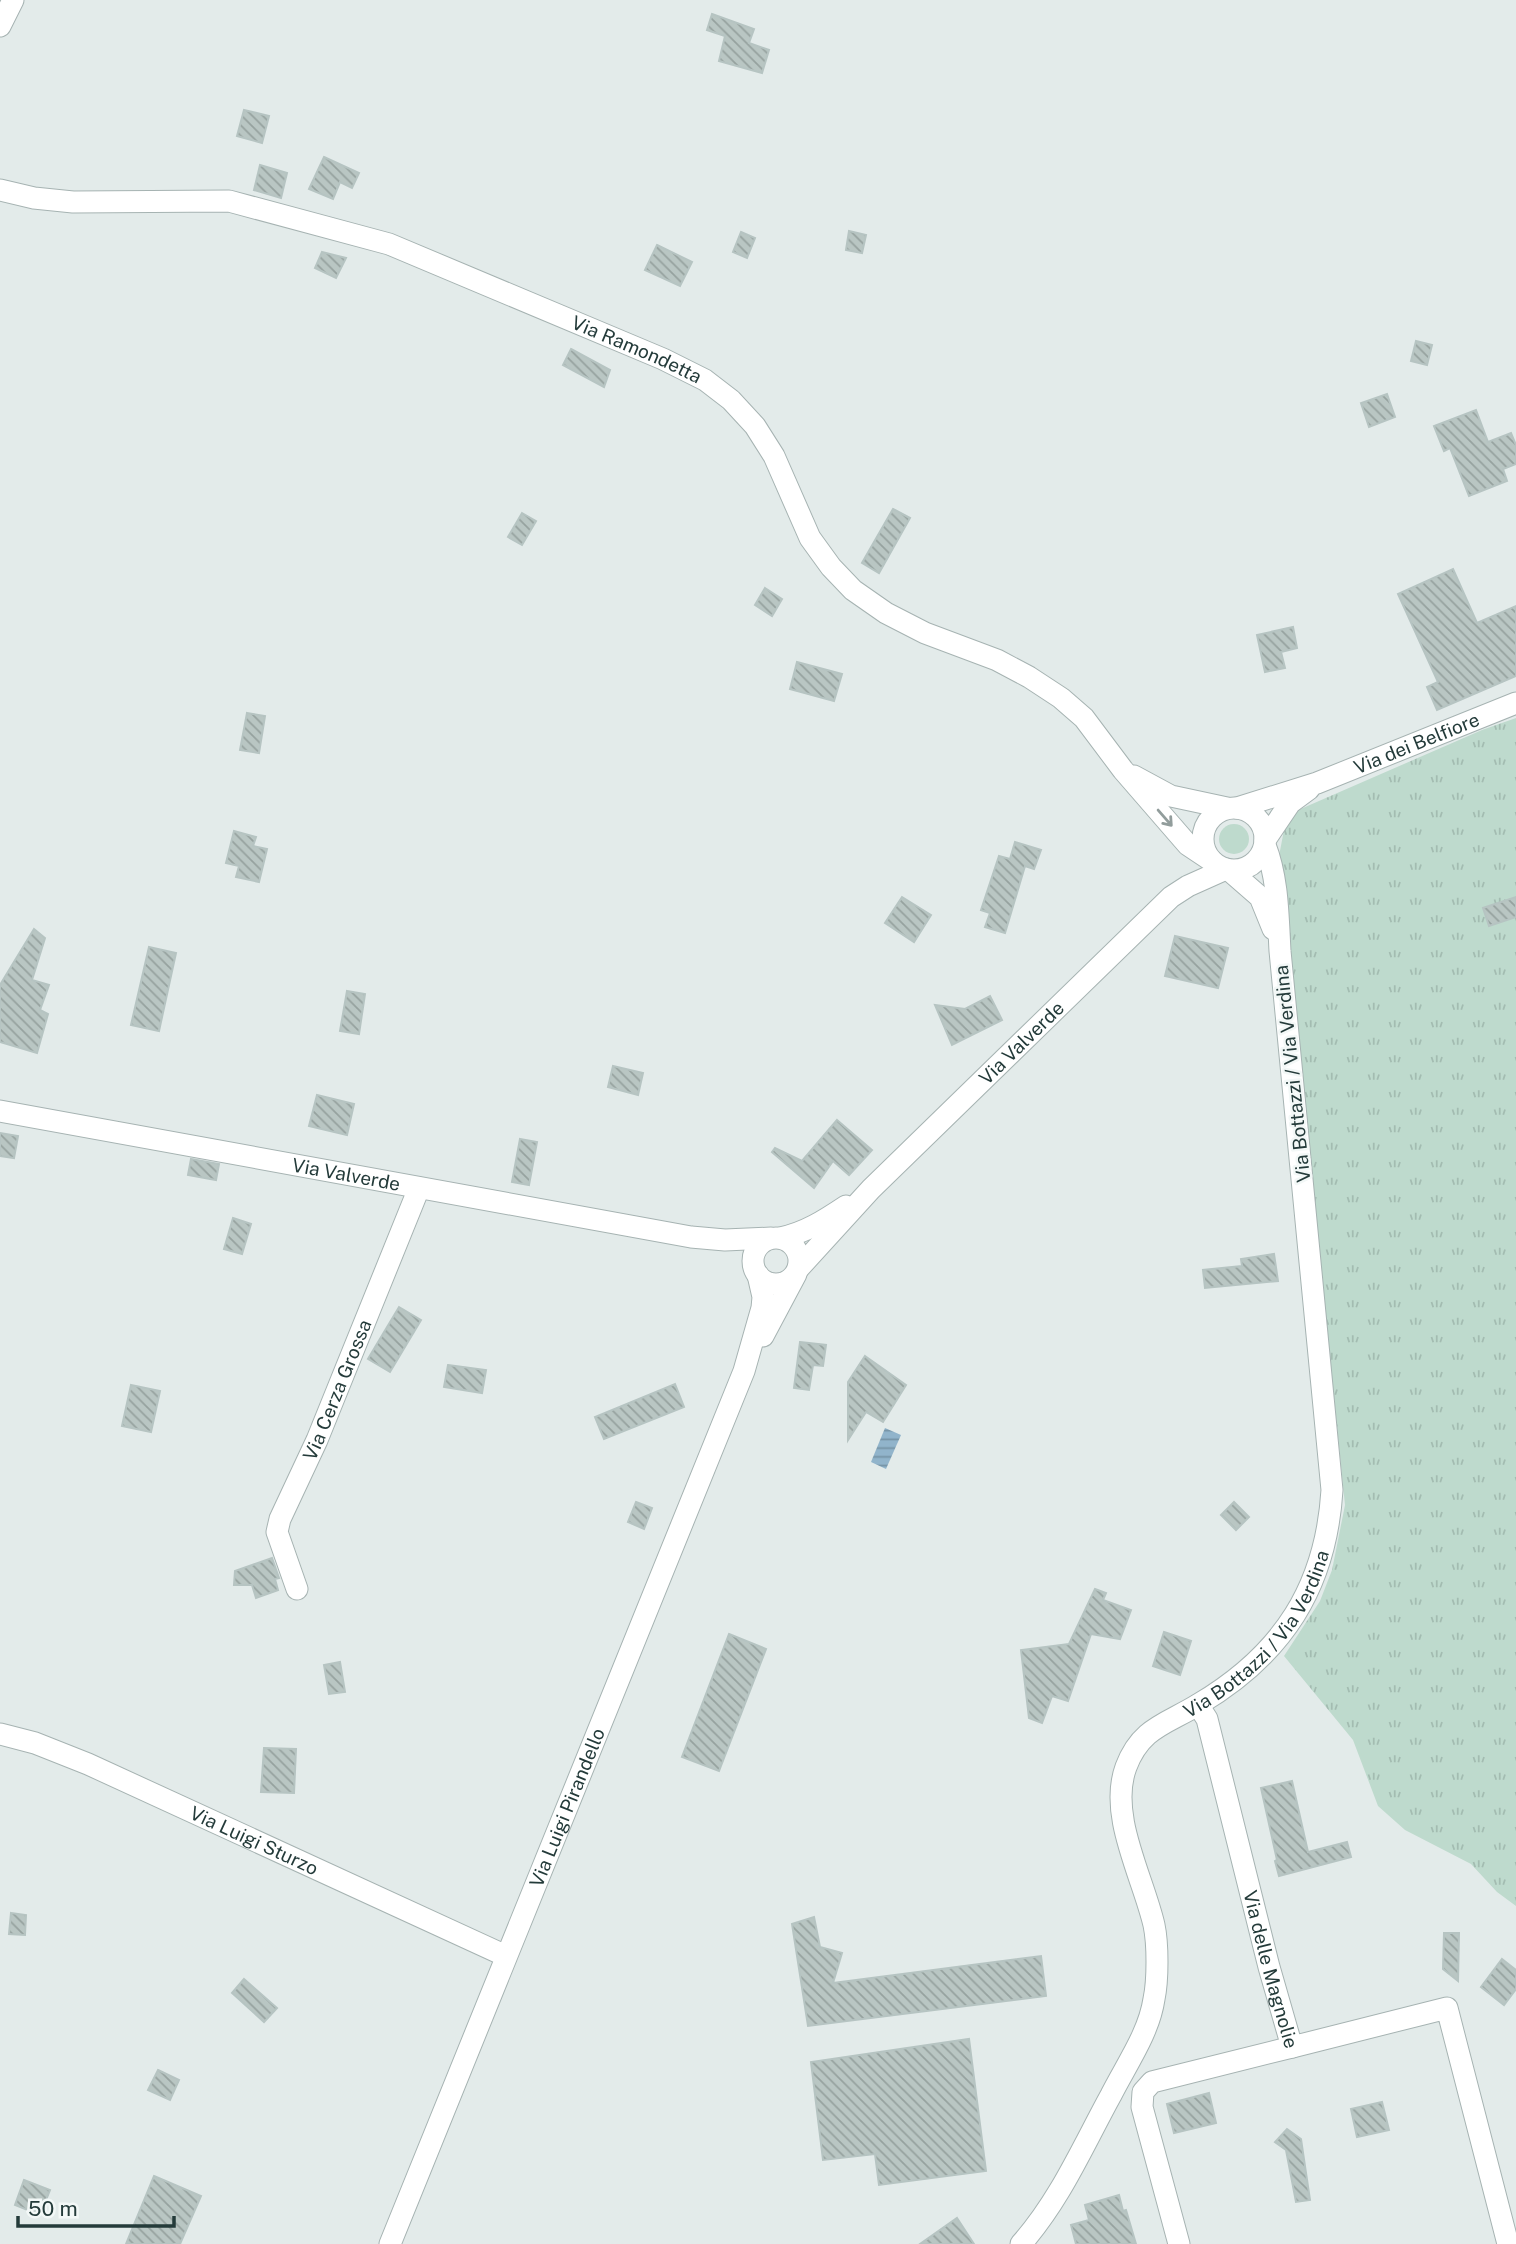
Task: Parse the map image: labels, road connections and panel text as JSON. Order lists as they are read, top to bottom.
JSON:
{
  "streets": {
    "street": [
      "Via Ramondetta",
      "Via dei Belfiore",
      "Via Valverde",
      "Via Bottazzi / Via Verdina",
      "Via Cerza Grossa",
      "Via Luigi Pirandello",
      "Via Luigi Sturzo",
      "Via delle Magnolie"
    ]
  },
  "crossings": [
    ["Via Ramondetta", "Via Bottazzi / Via Verdina"],
    ["Via Valverde", "Via Cerza Grossa"],
    ["Via Bottazzi / Via Verdina", "Via delle Magnolie"],
    ["Via Luigi Pirandello", "Via Luigi Sturzo"]
  ],
  "scale_bar": "50 m"
}
